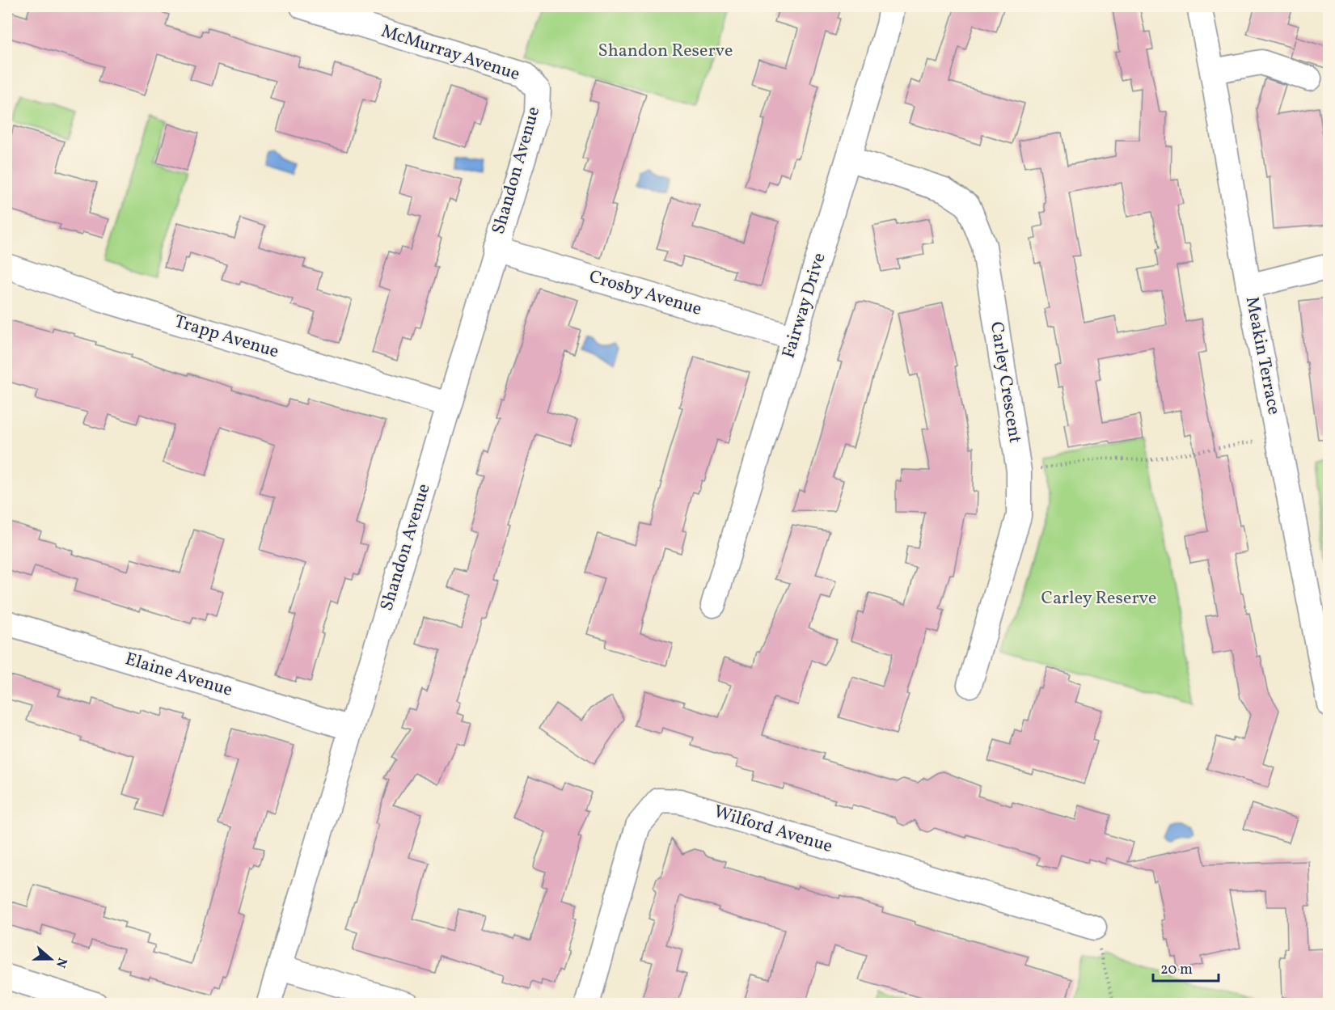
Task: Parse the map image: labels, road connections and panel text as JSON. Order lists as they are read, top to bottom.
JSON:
{
  "streets": {
    "street": [
      "McMurray Avenue",
      "Shandon Avenue",
      "Crosby Avenue",
      "Fairway Drive",
      "Trapp Avenue",
      "Meakin Terrace",
      "Carley Crescent",
      "Elaine Avenue",
      "Wilford Avenue"
    ]
  },
  "crossings": [
    ["McMurray Avenue", "Shandon Avenue"],
    ["Shandon Avenue", "Crosby Avenue"],
    ["Shandon Avenue", "Trapp Avenue"],
    ["Shandon Avenue", "Elaine Avenue"],
    ["Crosby Avenue", "Fairway Drive"],
    ["Fairway Drive", "Carley Crescent"]
  ],
  "parks": ["Shandon Reserve", "Carley Reserve"],
  "scale_bar": "20 m",
  "north": "right"
}
